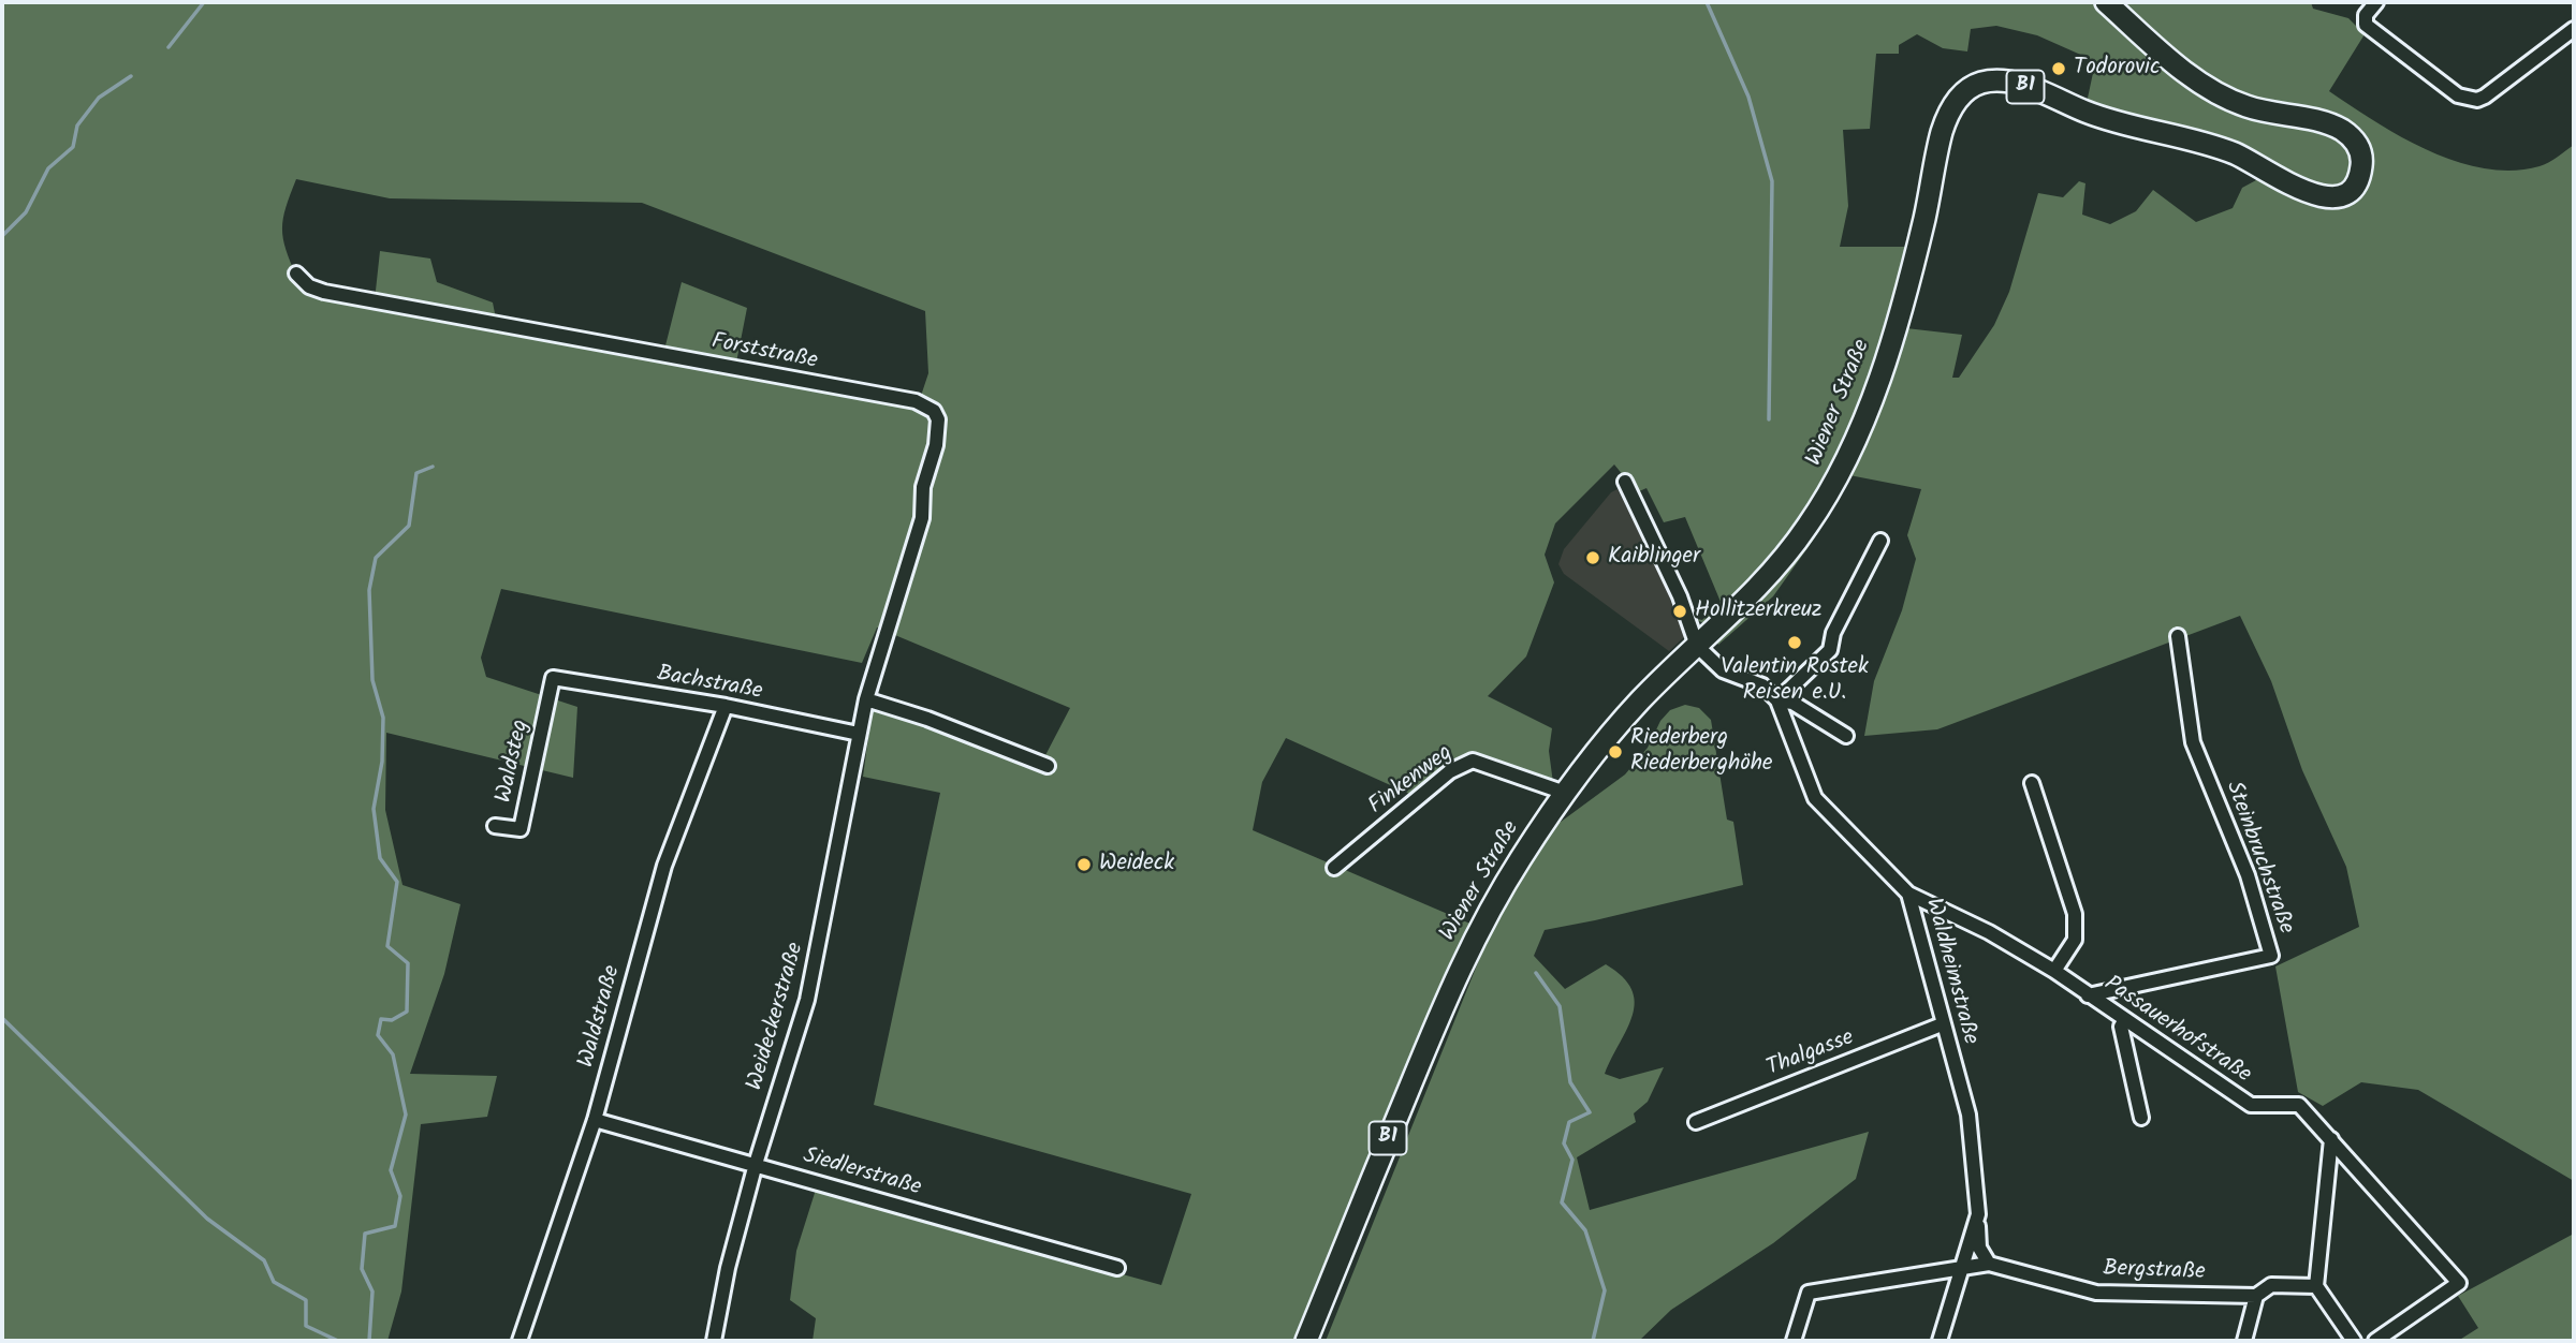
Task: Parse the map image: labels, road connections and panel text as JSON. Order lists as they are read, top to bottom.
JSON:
{
  "streets": {
    "main road": ["B1", "Wiener Straße"],
    "street": [
      "Forststraße",
      "Bachstraße",
      "Waldsteg",
      "Finkenweg",
      "Steinbruchstraße",
      "Waldheimstraße",
      "Waldstraße",
      "Weideckerstraße",
      "Passauerhofstraße",
      "Thalgasse",
      "Siedlerstraße",
      "Bergstraße"
    ]
  },
  "crossings": [
    ["Forststraße", "Weideckerstraße"],
    ["Wiener Straße", "Finkenweg"],
    ["Bachstraße", "Waldsteg"],
    ["Bachstraße", "Waldstraße"],
    ["Bachstraße", "Weideckerstraße"],
    ["Steinbruchstraße", "Passauerhofstraße"],
    ["Waldheimstraße", "Passauerhofstraße"],
    ["Waldheimstraße", "Thalgasse"],
    ["Waldheimstraße", "Bergstraße"],
    ["Waldstraße", "Siedlerstraße"],
    ["Weideckerstraße", "Siedlerstraße"]
  ],
  "places": [
    "Todorovic",
    "Kaiblinger",
    "Hollitzerkreuz",
    "Valentin Rostek Reisen e.U.",
    "Riederberg Riederberghöhe",
    "Weideck"
  ]
}
